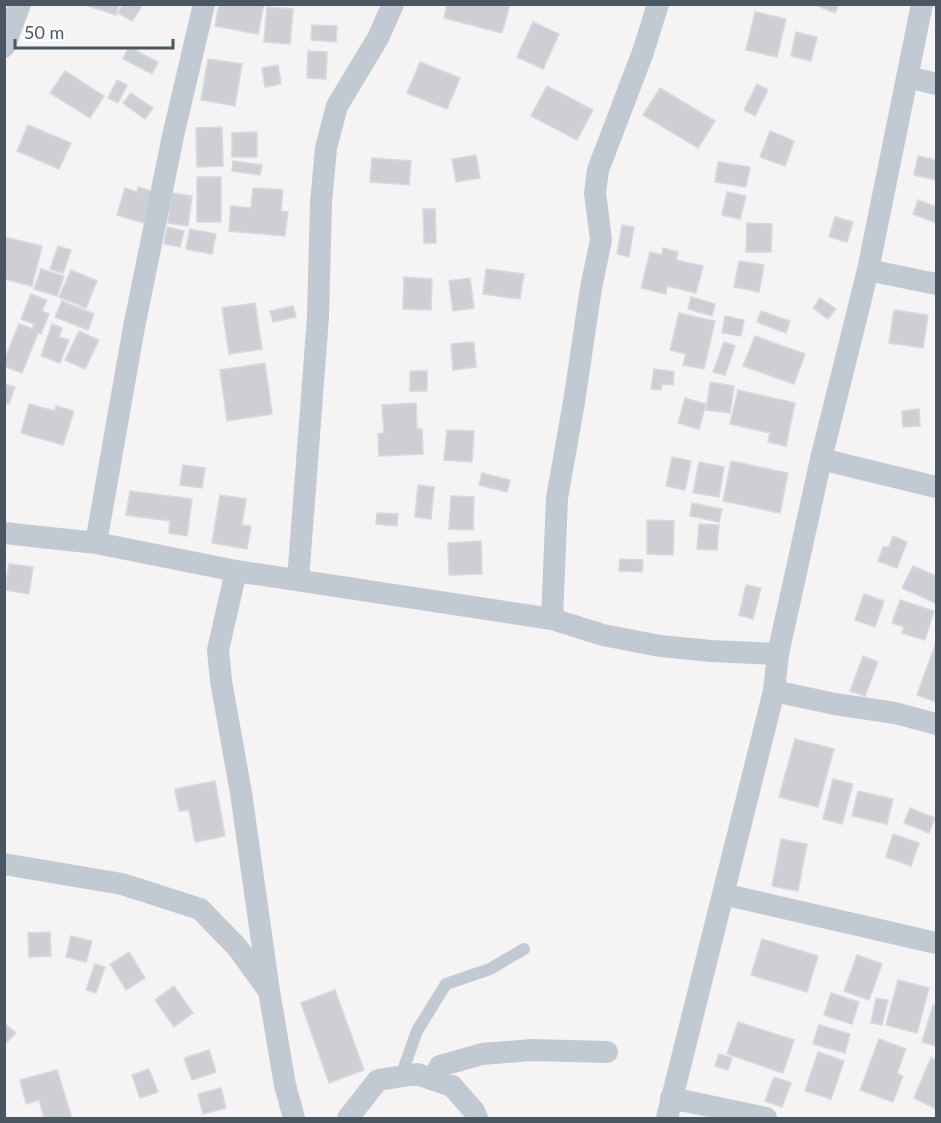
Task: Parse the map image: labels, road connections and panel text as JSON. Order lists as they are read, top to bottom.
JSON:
{
  "scale_bar": "50 m"
}
